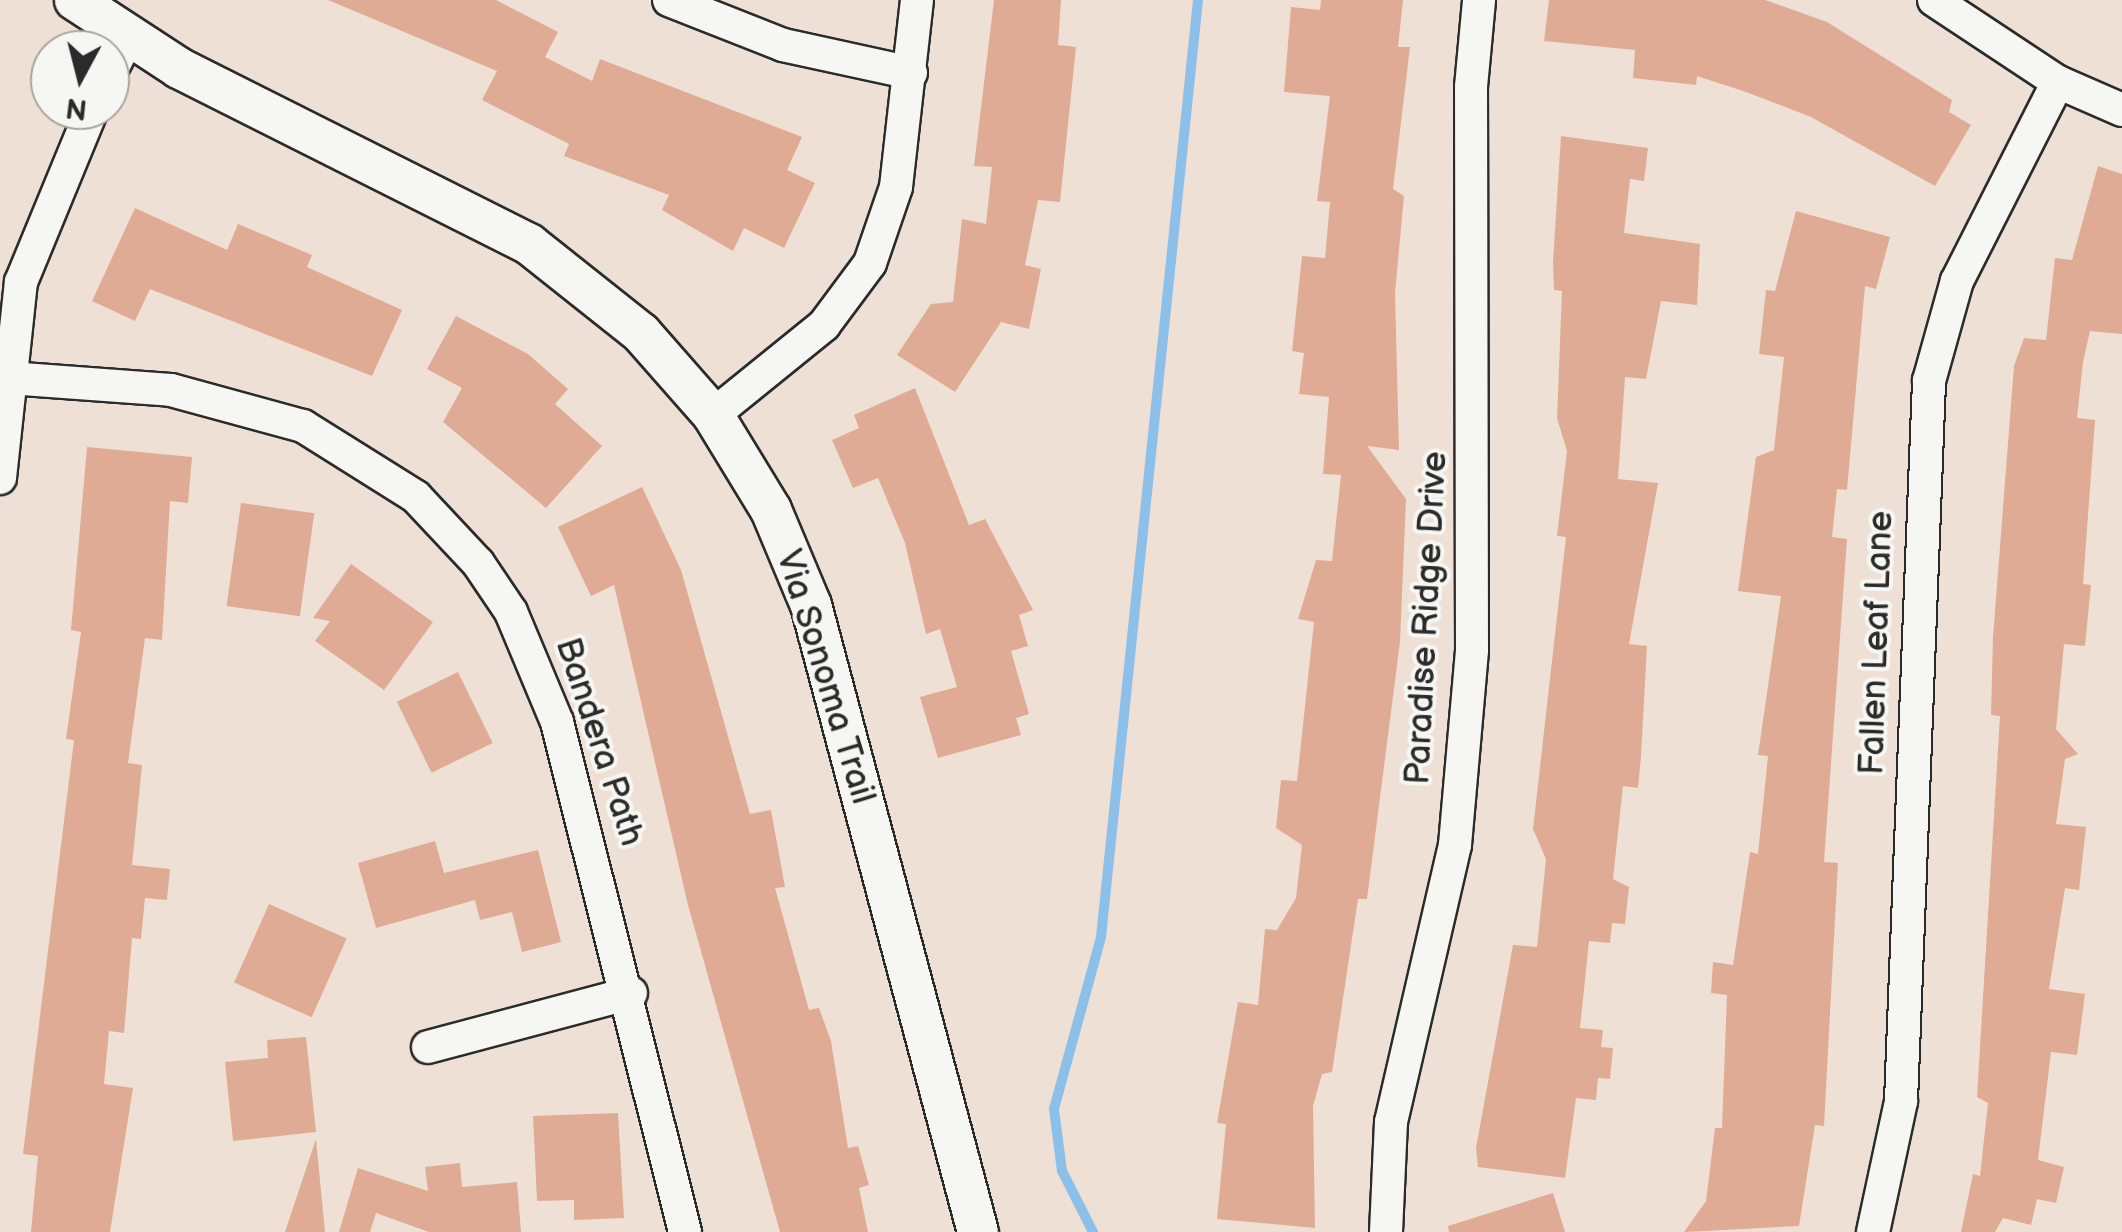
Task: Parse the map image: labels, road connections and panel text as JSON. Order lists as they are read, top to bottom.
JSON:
{
  "streets": {
    "street": [
      "Paradise Ridge Drive",
      "Fallen Leaf Lane",
      "Via Sonoma Trail",
      "Bandera Path"
    ]
  },
  "north": "bottom"
}
